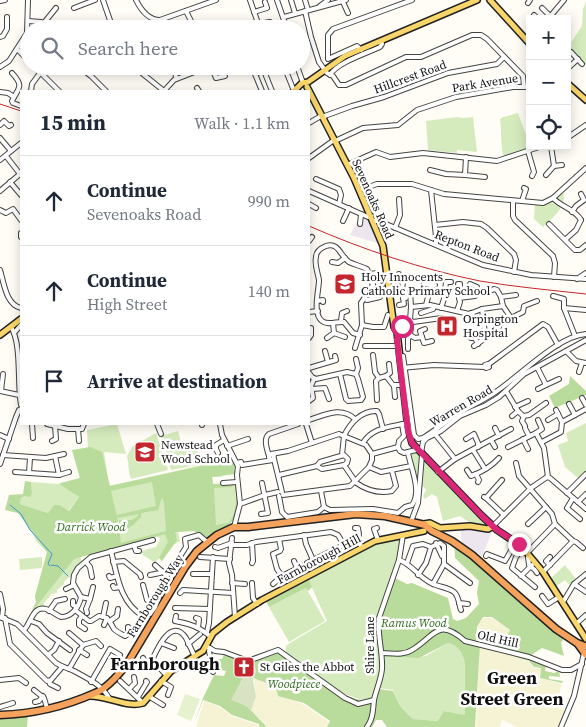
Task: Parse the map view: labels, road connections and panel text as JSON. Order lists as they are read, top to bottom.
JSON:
{
  "streets": {
    "highway": ["Farnborough Way"],
    "main road": ["Sevenoaks Road", "Farnborough Hill"],
    "street": [
      "Hillcrest Road",
      "Park Avenue",
      "Repton Road",
      "Warren Road",
      "Old Hill",
      "Shire Lane"
    ]
  },
  "crossings": [
    ["Hillcrest Road", "Sevenoaks Road"],
    ["Park Avenue", "Sevenoaks Road"],
    ["Sevenoaks Road", "Repton Road"],
    ["Sevenoaks Road", "Warren Road"],
    ["Sevenoaks Road", "Farnborough Hill"],
    ["Sevenoaks Road", "Farnborough Way"],
    ["Sevenoaks Road", "Old Hill"],
    ["Farnborough Hill", "Farnborough Way"],
    ["Farnborough Hill", "Shire Lane"],
    ["Farnborough Way", "Old Hill"],
    ["Old Hill", "Shire Lane"]
  ],
  "districts": ["Farnborough", "Green Street Green"],
  "parks": ["Darrick Wood", "Ramus Wood", "Woodpiece"],
  "places": {
    "school or university": ["Holy Innocents Catholic Primary School", "Newstead Wood School"],
    "hospital": ["Orpington Hospital"],
    "church": ["St Giles the Abbot"]
  },
  "page": {
    "map_buttons": ["+", "−"],
    "search": "Search here",
    "heading": ["15 min", "Walk · 1.1 km"],
    "list": [
      ["Continue", "Sevenoaks Road", "990 m"],
      ["Continue", "High Street", "140 m"],
      "Arrive at destination"
    ]
  }
}
